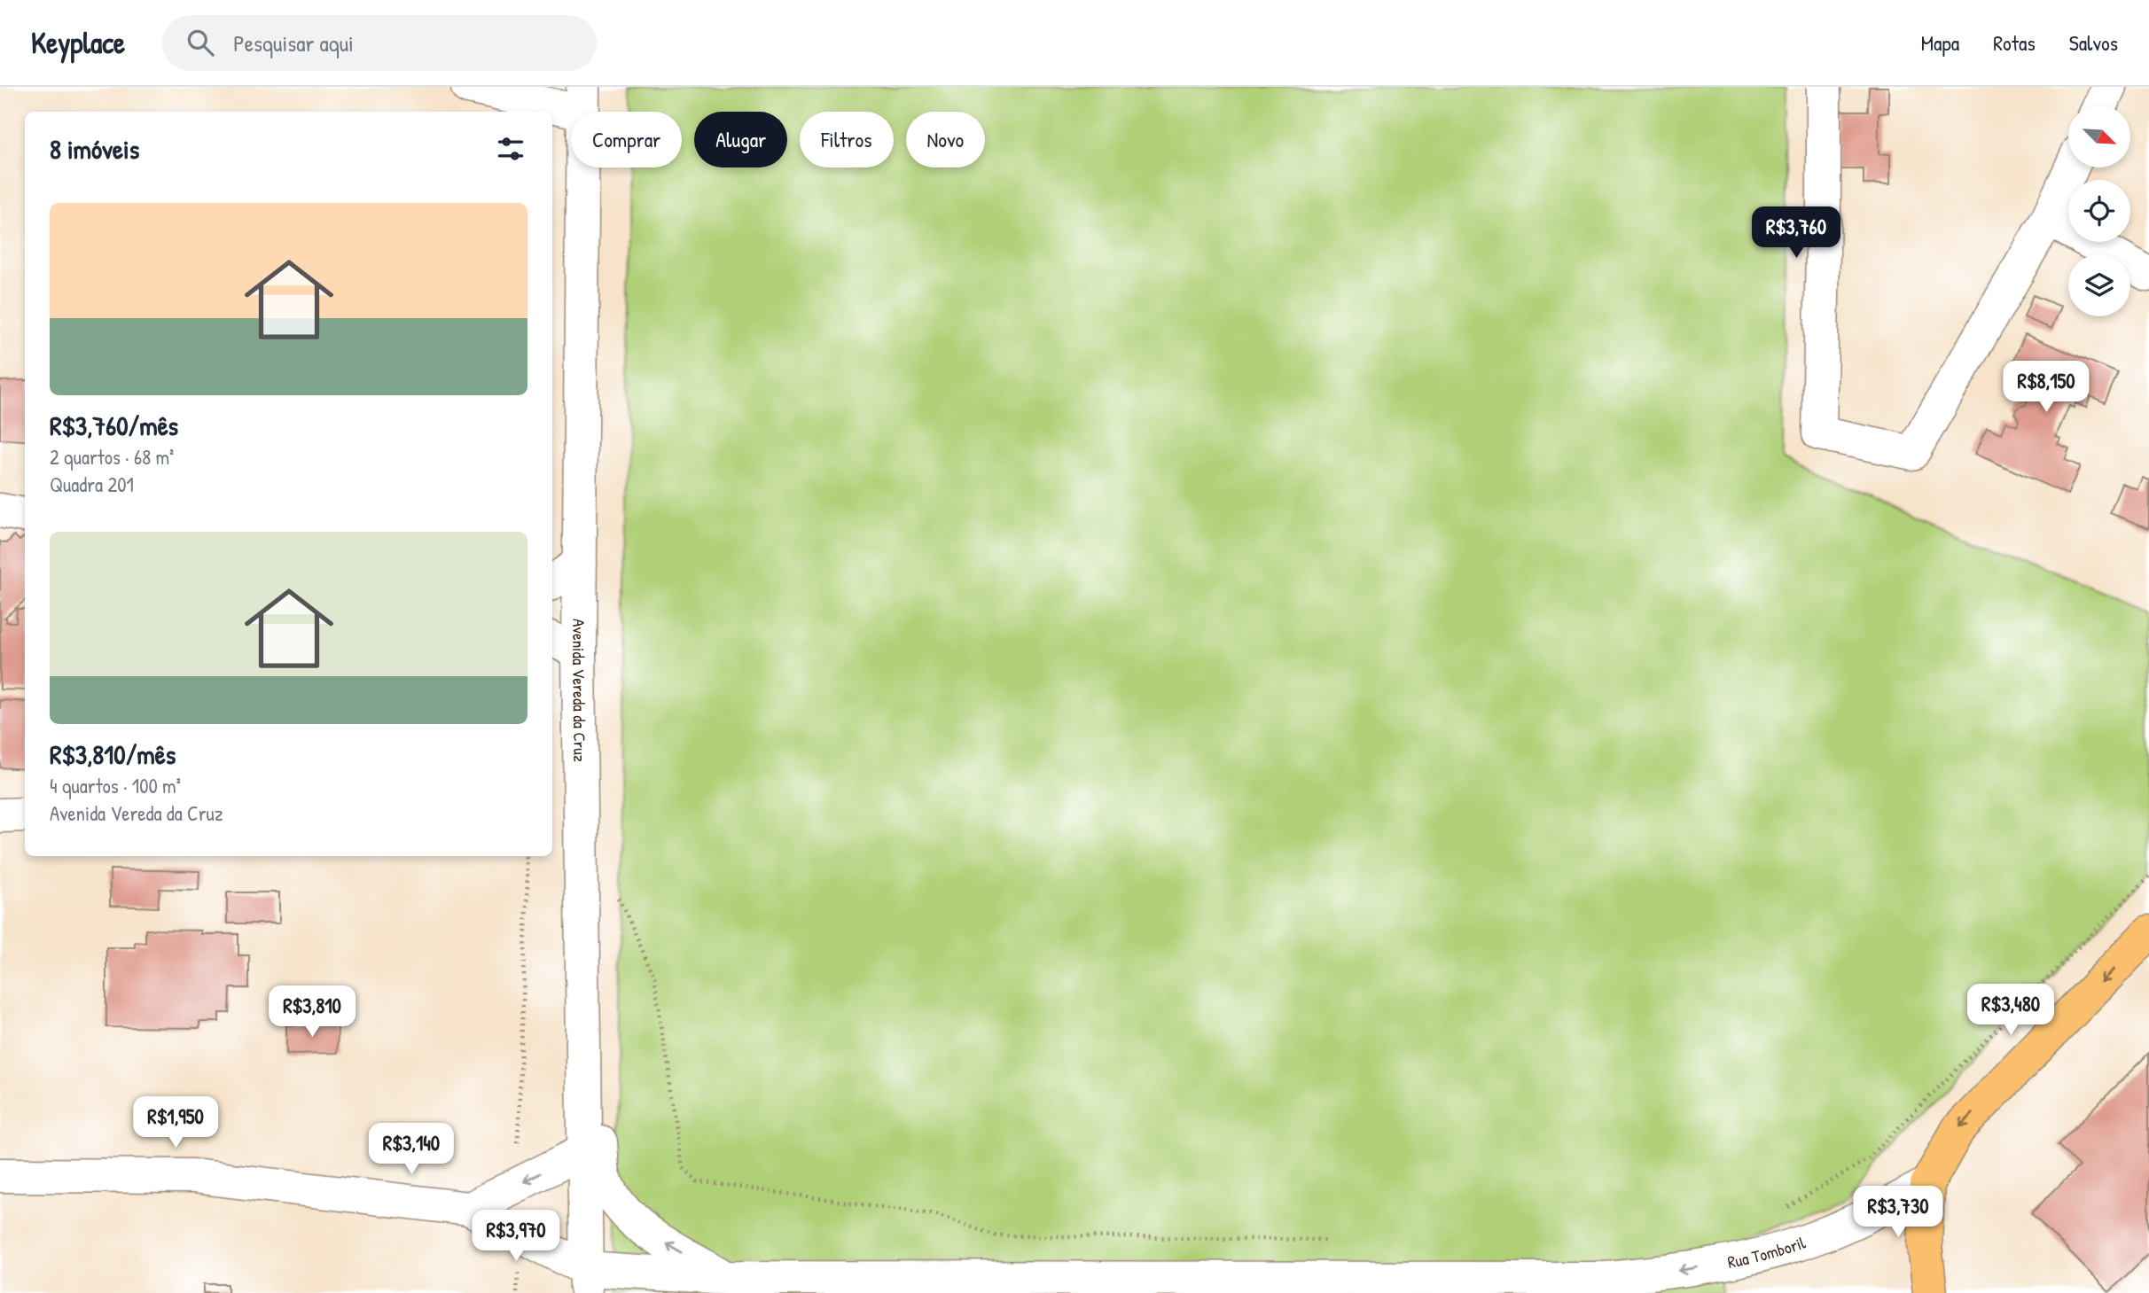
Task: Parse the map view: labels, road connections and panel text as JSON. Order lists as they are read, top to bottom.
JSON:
{
  "streets": {
    "street": ["Avenida Vereda da Cruz", "Rua Tomboril"]
  },
  "crossings": [
    ["Avenida Vereda da Cruz", "Rua Tomboril"]
  ],
  "north": "bottom right",
  "page": {
    "header": "Keyplace",
    "search": "Pesquisar aqui",
    "nav": ["Mapa", "Rotas", "Salvos"],
    "chip": [
      "Comprar",
      "Alugar",
      "Filtros",
      "Novo"
    ],
    "heading": "8 imóveis",
    "list": [
      {
        "name": "R$3,760/mês",
        "note": "2 quartos · 68 m² · Quadra 201"
      },
      {
        "name": "R$3,810/mês",
        "note": "4 quartos · 100 m² · Avenida Vereda da Cruz"
      }
    ],
    "price": [
      "R$3,760",
      "R$8,150",
      "R$3,480",
      "R$3,810",
      "R$1,950",
      "R$3,140",
      "R$3,730",
      "R$3,970"
    ]
  }
}
